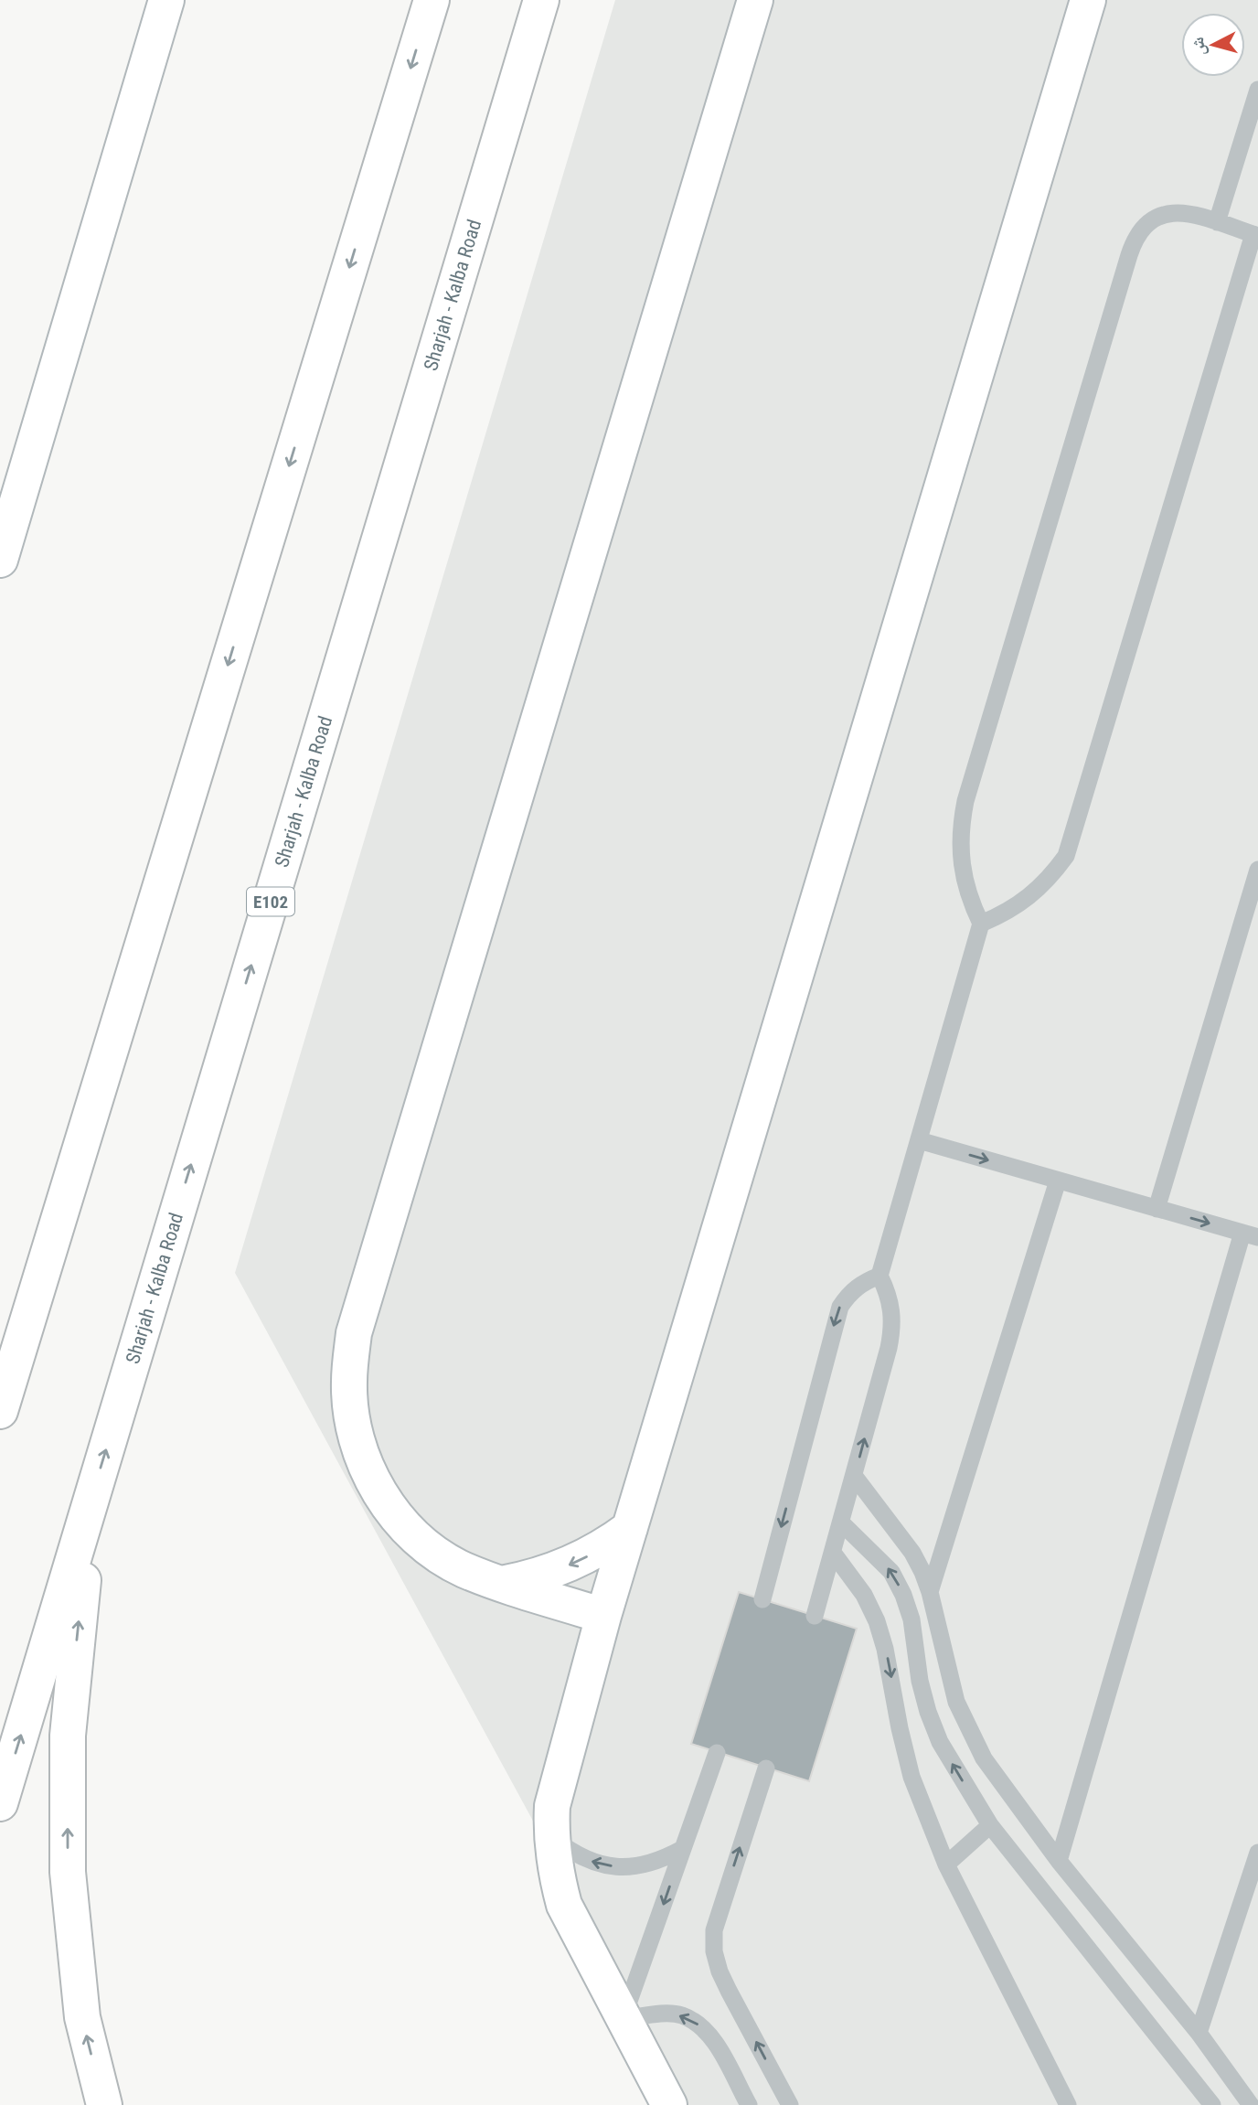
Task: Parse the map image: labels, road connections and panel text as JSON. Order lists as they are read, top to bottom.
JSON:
{
  "streets": {
    "main road": ["Sharjah - Kalba Road", "E102"]
  },
  "north": "left"
}
